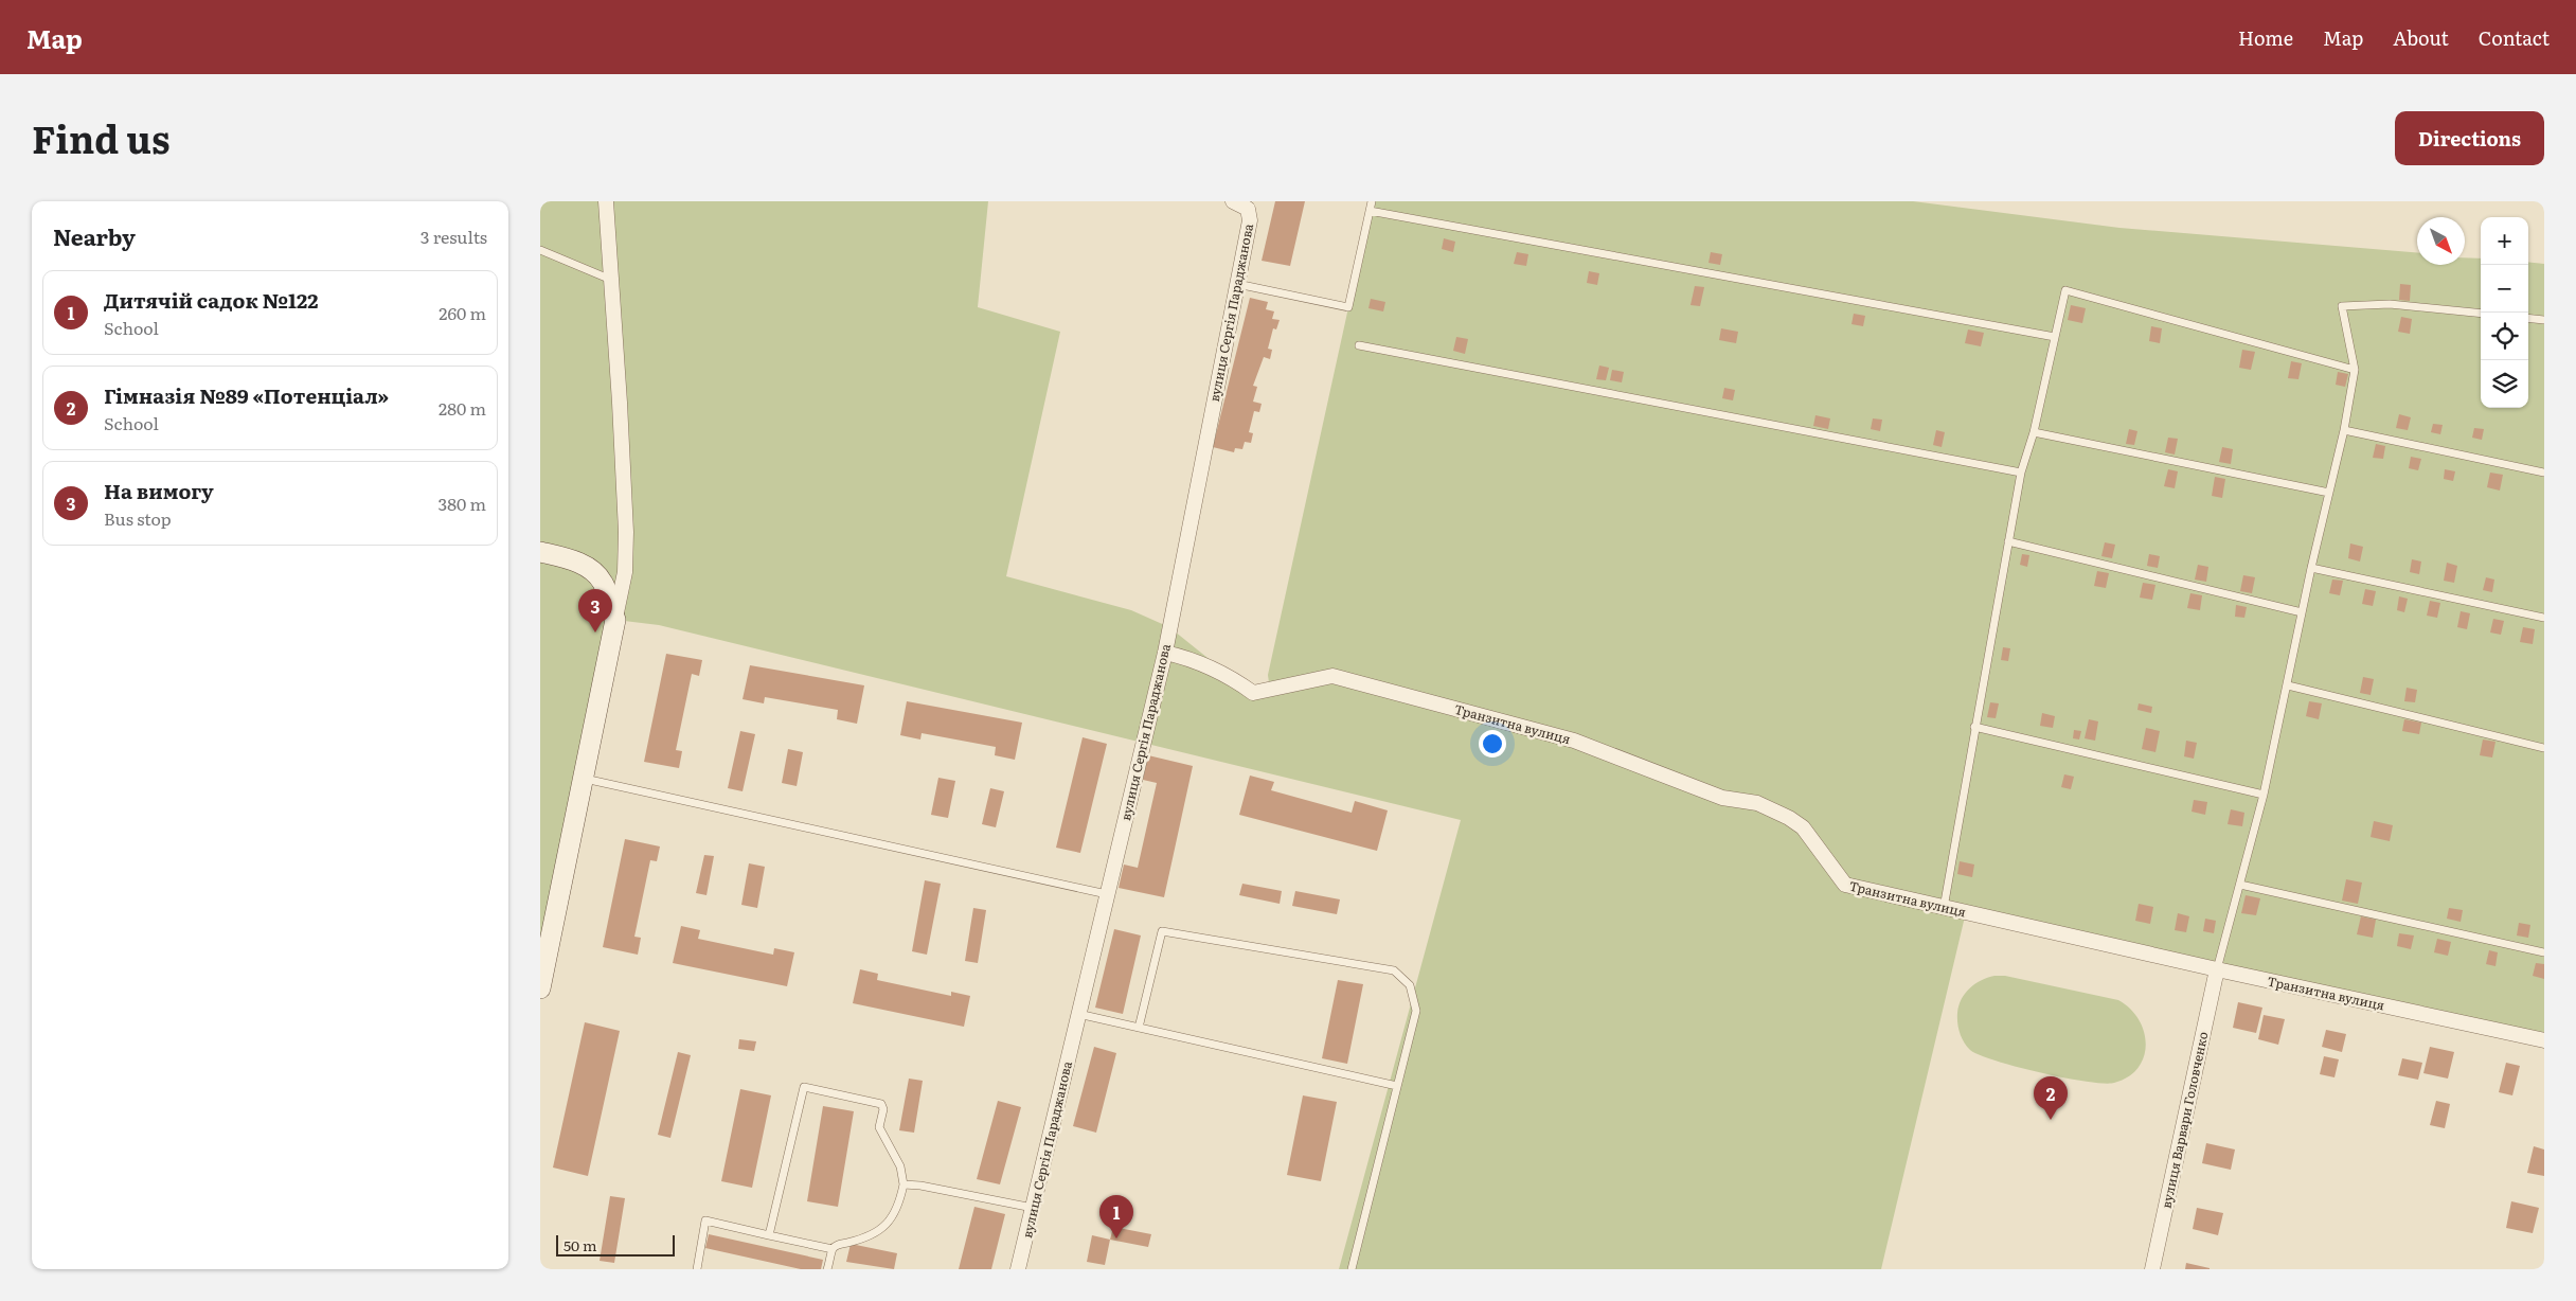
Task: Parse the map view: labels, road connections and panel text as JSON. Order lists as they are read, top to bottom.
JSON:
{
  "streets": {
    "street": ["вулиця Сергія Параджанова", "Транзитна вулиця", "вулиця Варвари Головченко"]
  },
  "crossings": [
    ["вулиця Сергія Параджанова", "Транзитна вулиця"],
    ["Транзитна вулиця", "вулиця Варвари Головченко"]
  ],
  "scale_bar": "50 m",
  "north": "bottom right",
  "page": {
    "header": "Map",
    "nav": [
      "Home",
      "Map",
      "About",
      "Contact"
    ],
    "title": "Find us",
    "buttons": "Directions",
    "heading": ["Nearby", "3 results"],
    "map_buttons": ["+", "−"],
    "list": [
      {
        "mark": "1",
        "name": "Дитячій садок №122",
        "note": "School",
        "value": "260 m"
      },
      {
        "mark": "2",
        "name": "Гімназія №89 «Потенціал»",
        "note": "School",
        "value": "280 m"
      },
      {
        "mark": "3",
        "name": "На вимогу",
        "note": "Bus stop",
        "value": "380 m"
      }
    ],
    "pins": ["3", "2", "1"],
    "scale": "50 m"
  }
}
